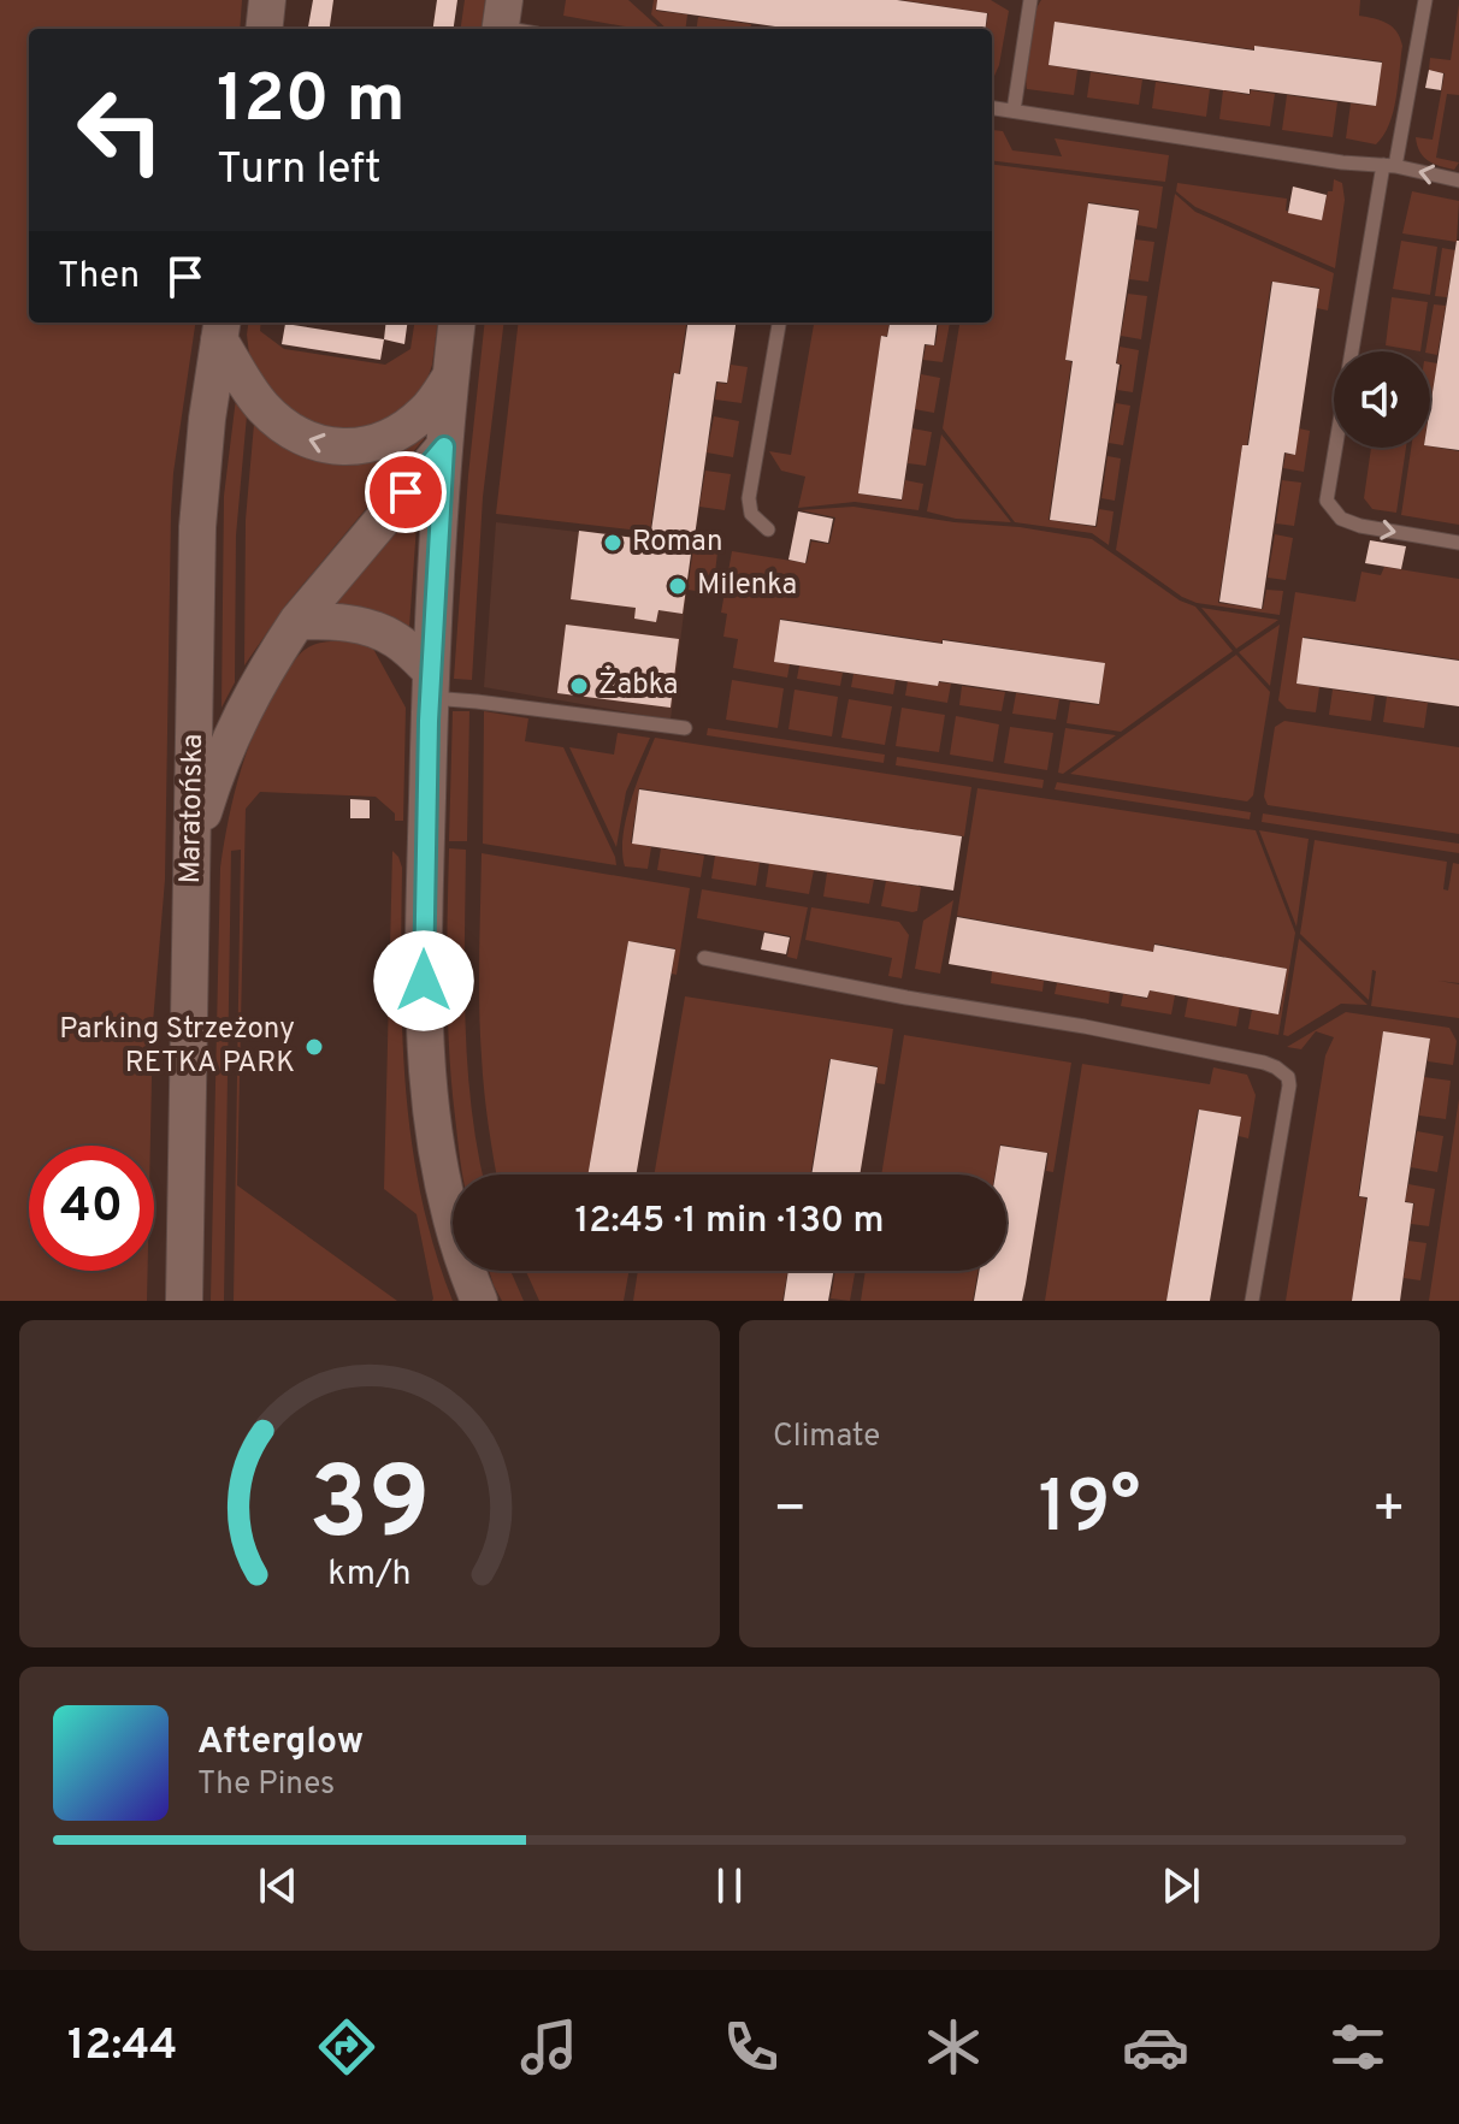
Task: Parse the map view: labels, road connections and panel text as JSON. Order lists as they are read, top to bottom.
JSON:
{
  "streets": {
    "street": ["Maratońska"]
  },
  "places": [
    "Roman",
    "Milenka",
    "Żabka",
    "Parking Strzeżony RETKA PARK"
  ],
  "page": {
    "turn": ["120 m", "Turn left"],
    "then": "Then",
    "limit": "40",
    "trip": "12:45 · 1 min · 130 m",
    "tile": "Climate",
    "heat": ["−", "19°", "+"],
    "song": ["Afterglow", "The Pines"],
    "tabs": "12:44",
    "gauge": ["39", "km/h"]
  }
}
